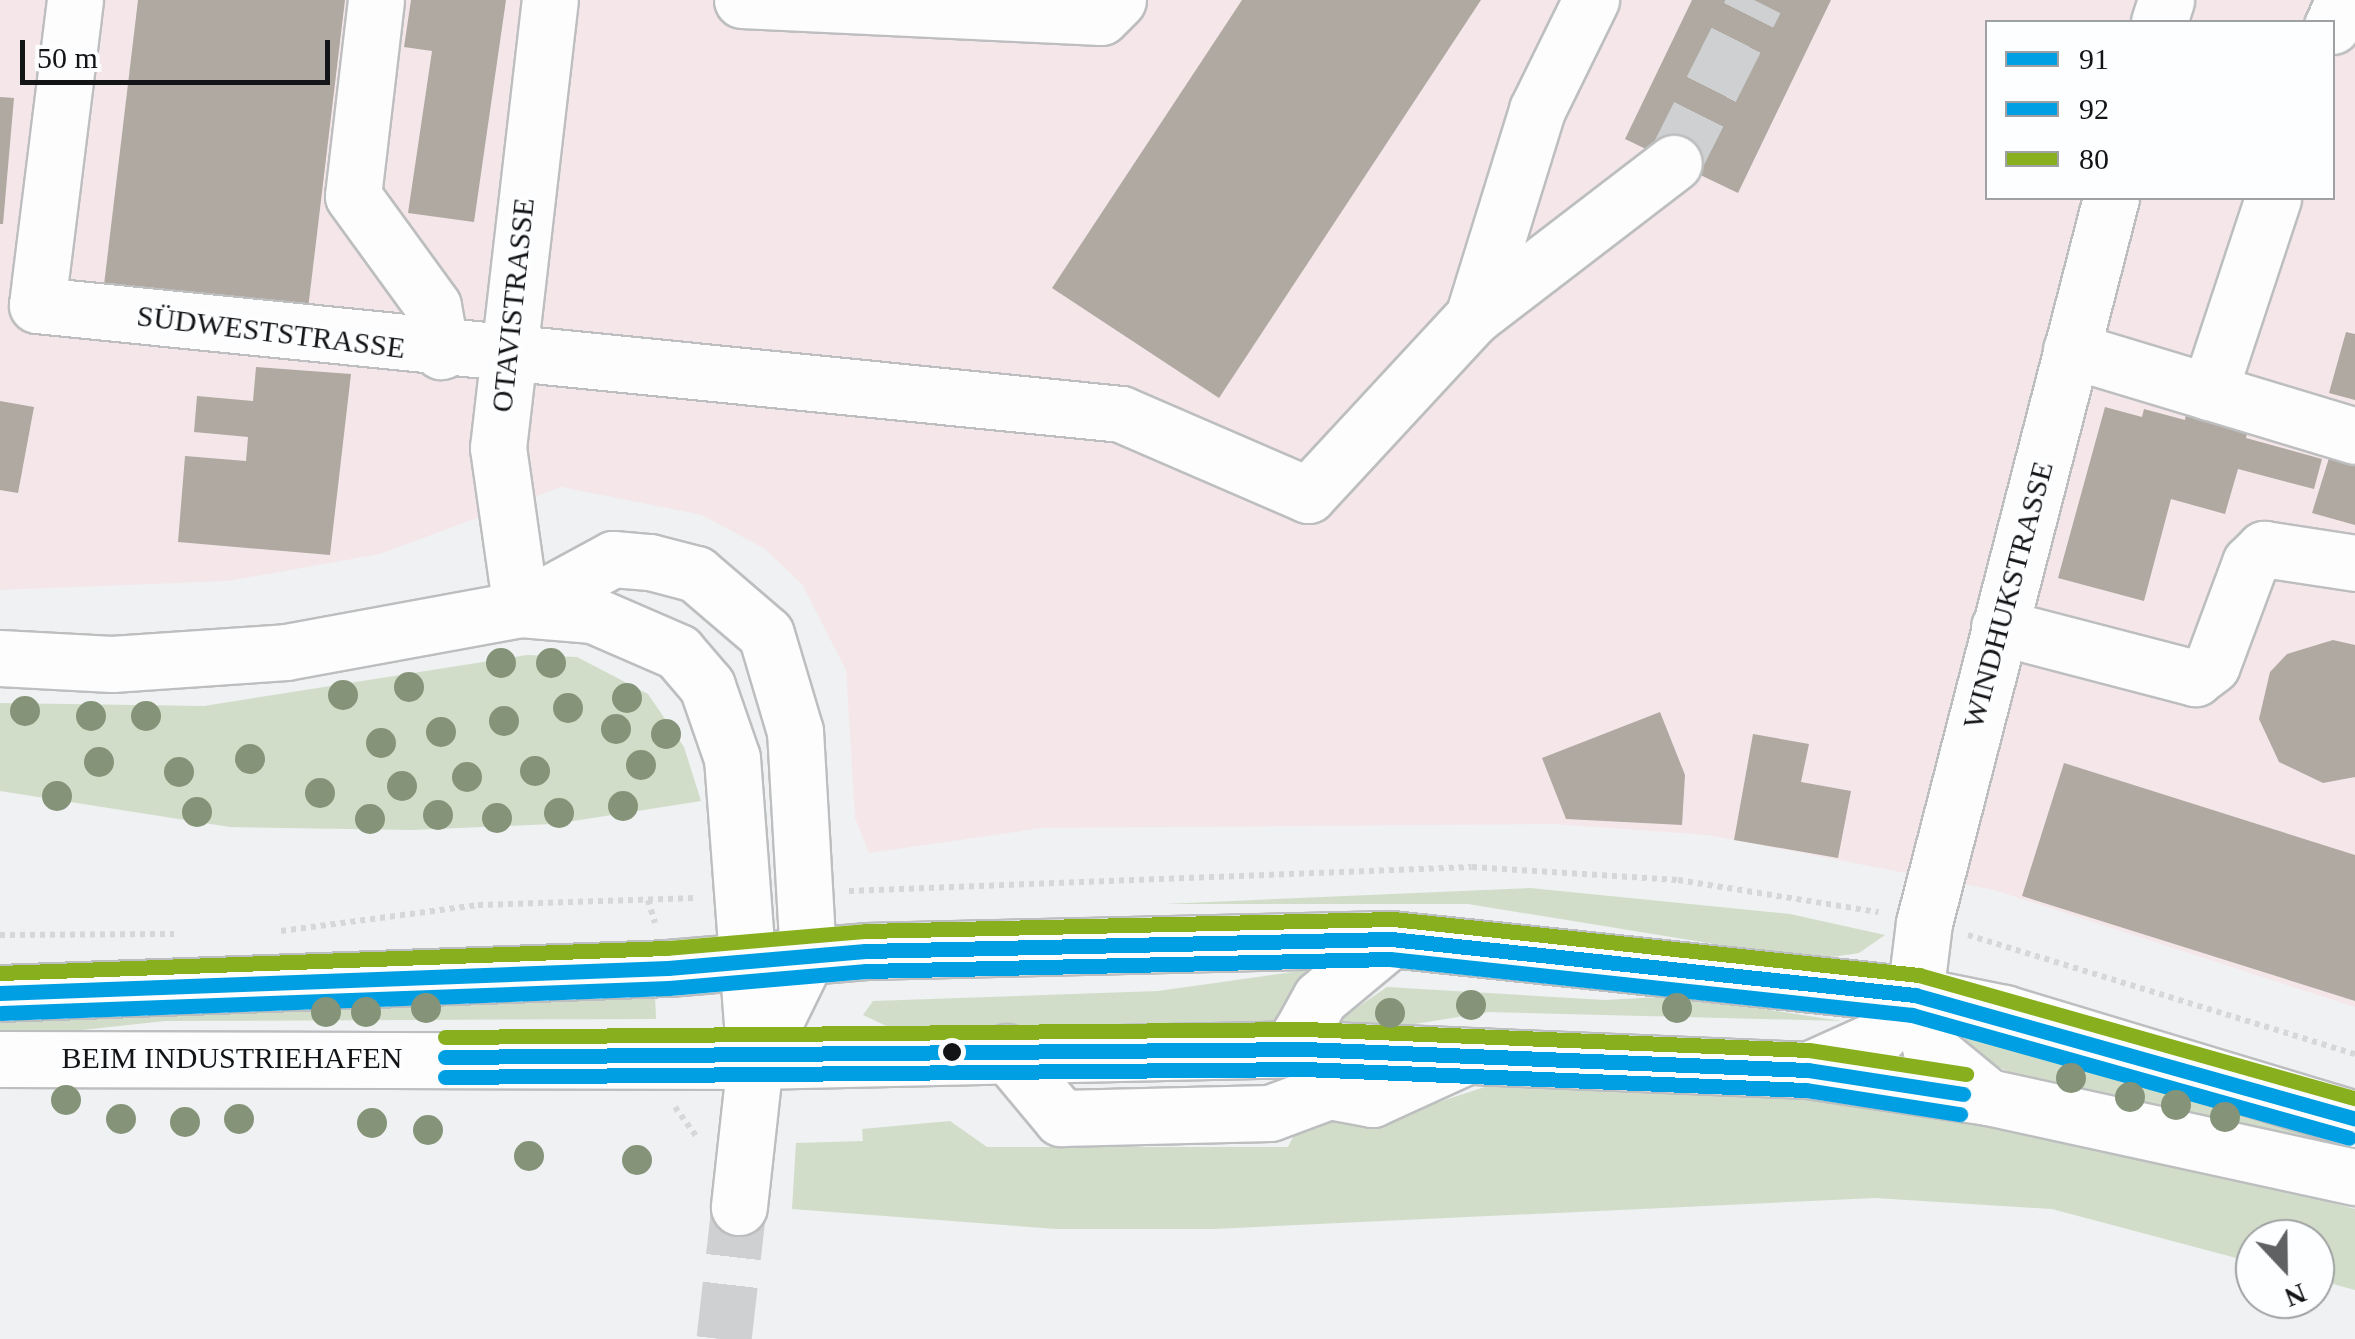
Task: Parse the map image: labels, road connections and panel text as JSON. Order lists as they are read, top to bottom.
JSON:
{
  "streets": {
    "main road": [
      "OTAVISTRASSE",
      "SÜDWESTSTRASSE",
      "WINDHUKSTRASSE",
      "BEIM INDUSTRIEHAFEN"
    ]
  },
  "crossings": [
    ["OTAVISTRASSE", "SÜDWESTSTRASSE"],
    ["WINDHUKSTRASSE", "BEIM INDUSTRIEHAFEN"]
  ],
  "lines": ["transit line 80", "transit line 91", "transit line 92"],
  "legend": ["91", "92", "80"],
  "scale_bar": "50 m",
  "north": "bottom"
}
